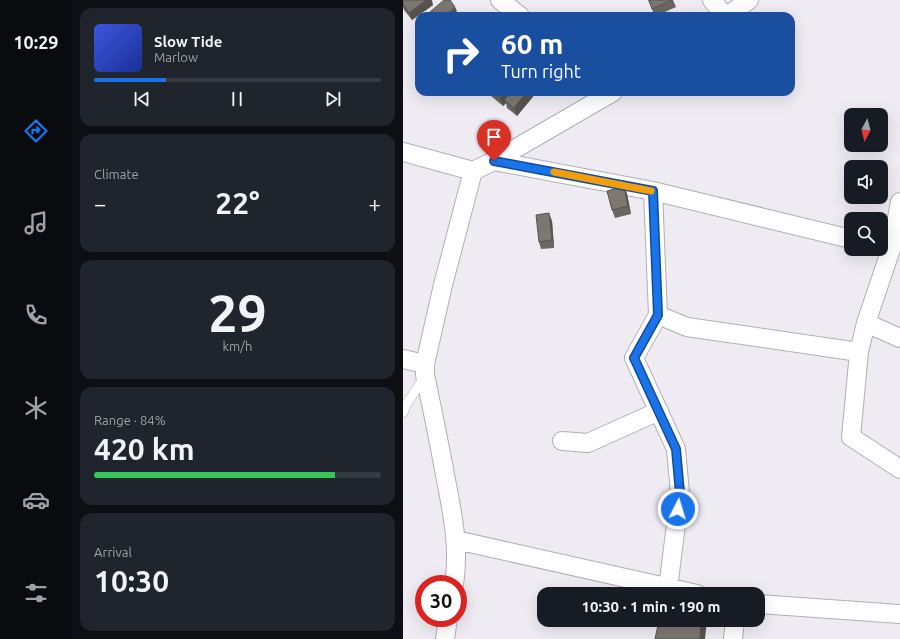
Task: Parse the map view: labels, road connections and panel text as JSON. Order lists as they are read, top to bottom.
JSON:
{
  "north": "bottom",
  "page": {
    "tabs": "10:29",
    "turn": ["60 m", "Turn right"],
    "song": ["Slow Tide", "Marlow"],
    "tile": [
      "Climate",
      ["29", "km/h"],
      ["Range · 84%", "420 km"],
      ["Arrival", "10:30"]
    ],
    "heat": ["−", "22°", "+"],
    "limit": "30",
    "trip": "10:30 · 1 min · 190 m"
  }
}
